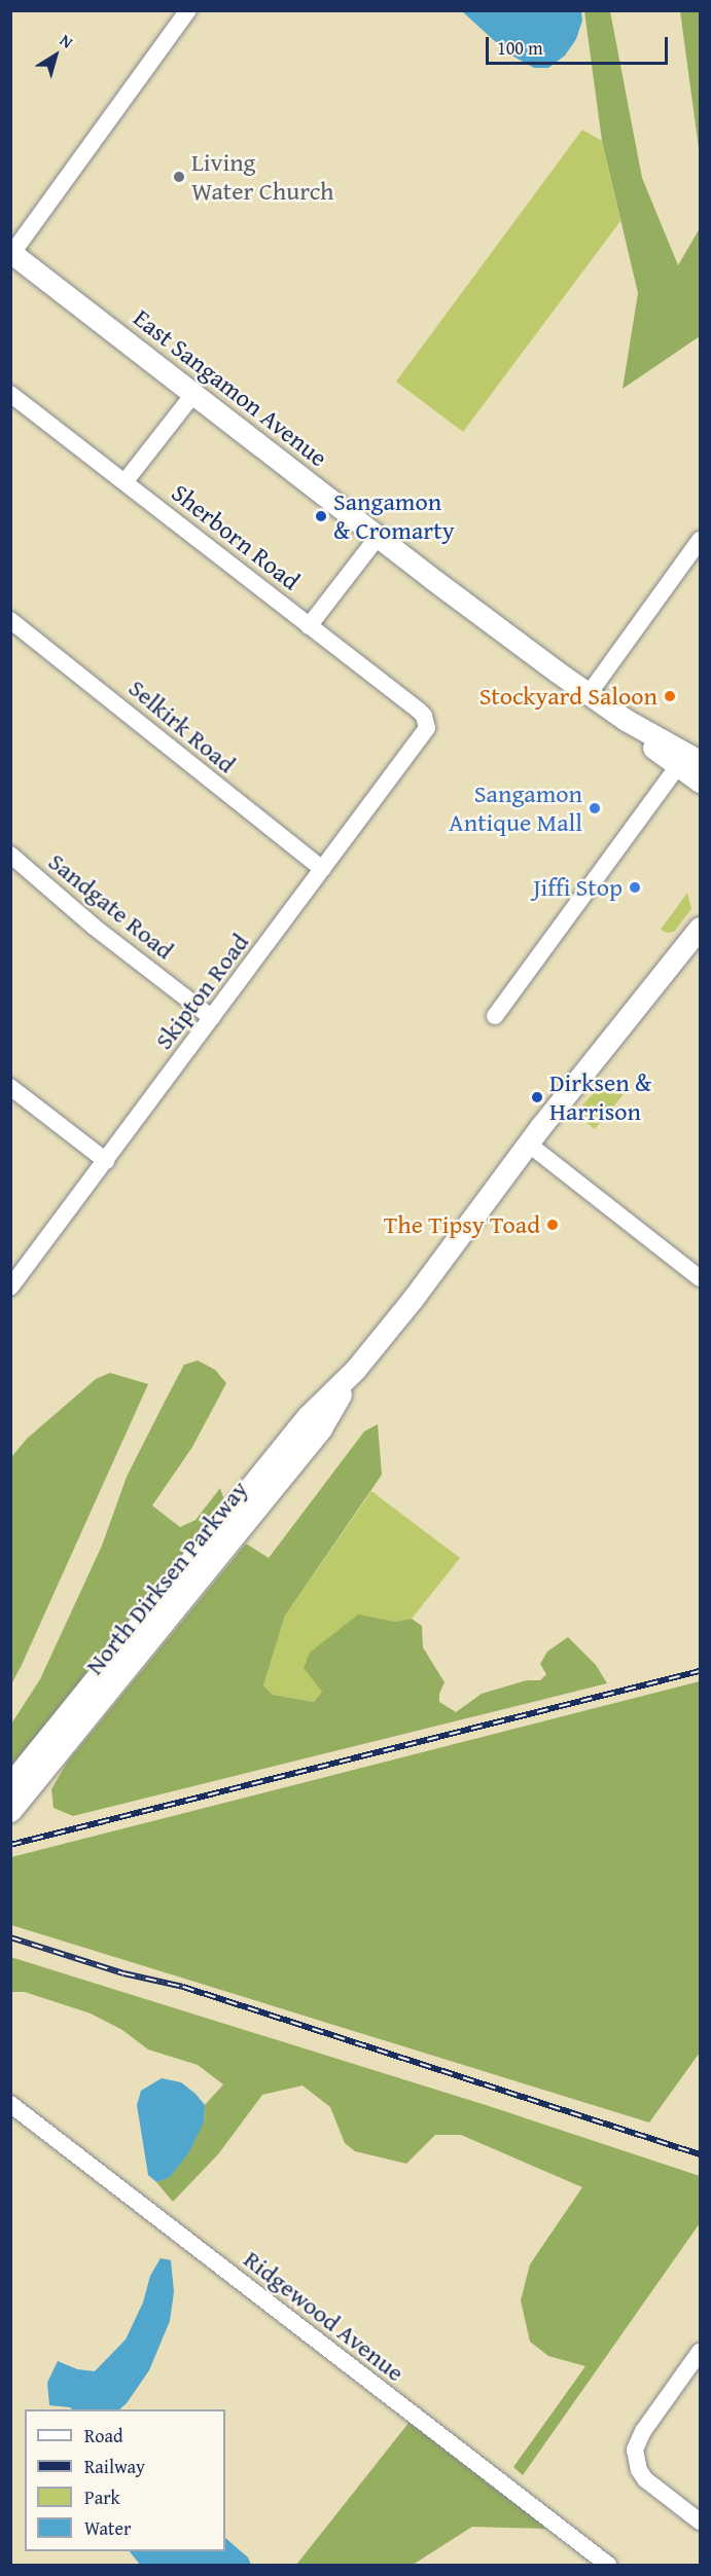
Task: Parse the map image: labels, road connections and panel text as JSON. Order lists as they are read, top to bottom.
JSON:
{
  "streets": {
    "main road": ["East Sangamon Avenue", "North Dirksen Parkway"],
    "street": [
      "Sherborn Road",
      "Selkirk Road",
      "Sandgate Road",
      "Skipton Road",
      "Ridgewood Avenue"
    ]
  },
  "crossings": [
    ["Sherborn Road", "Skipton Road"],
    ["Selkirk Road", "Skipton Road"],
    ["Sandgate Road", "Skipton Road"]
  ],
  "places": [
    "Living Water Church",
    "Sangamon & Cromarty",
    "Stockyard Saloon",
    "Sangamon Antique Mall",
    "Jiffi Stop",
    "Dirksen & Harrison",
    "The Tipsy Toad"
  ],
  "legend": [
    "Road",
    "Railway",
    "Park",
    "Water"
  ],
  "scale_bar": "100 m",
  "north": "top right"
}
